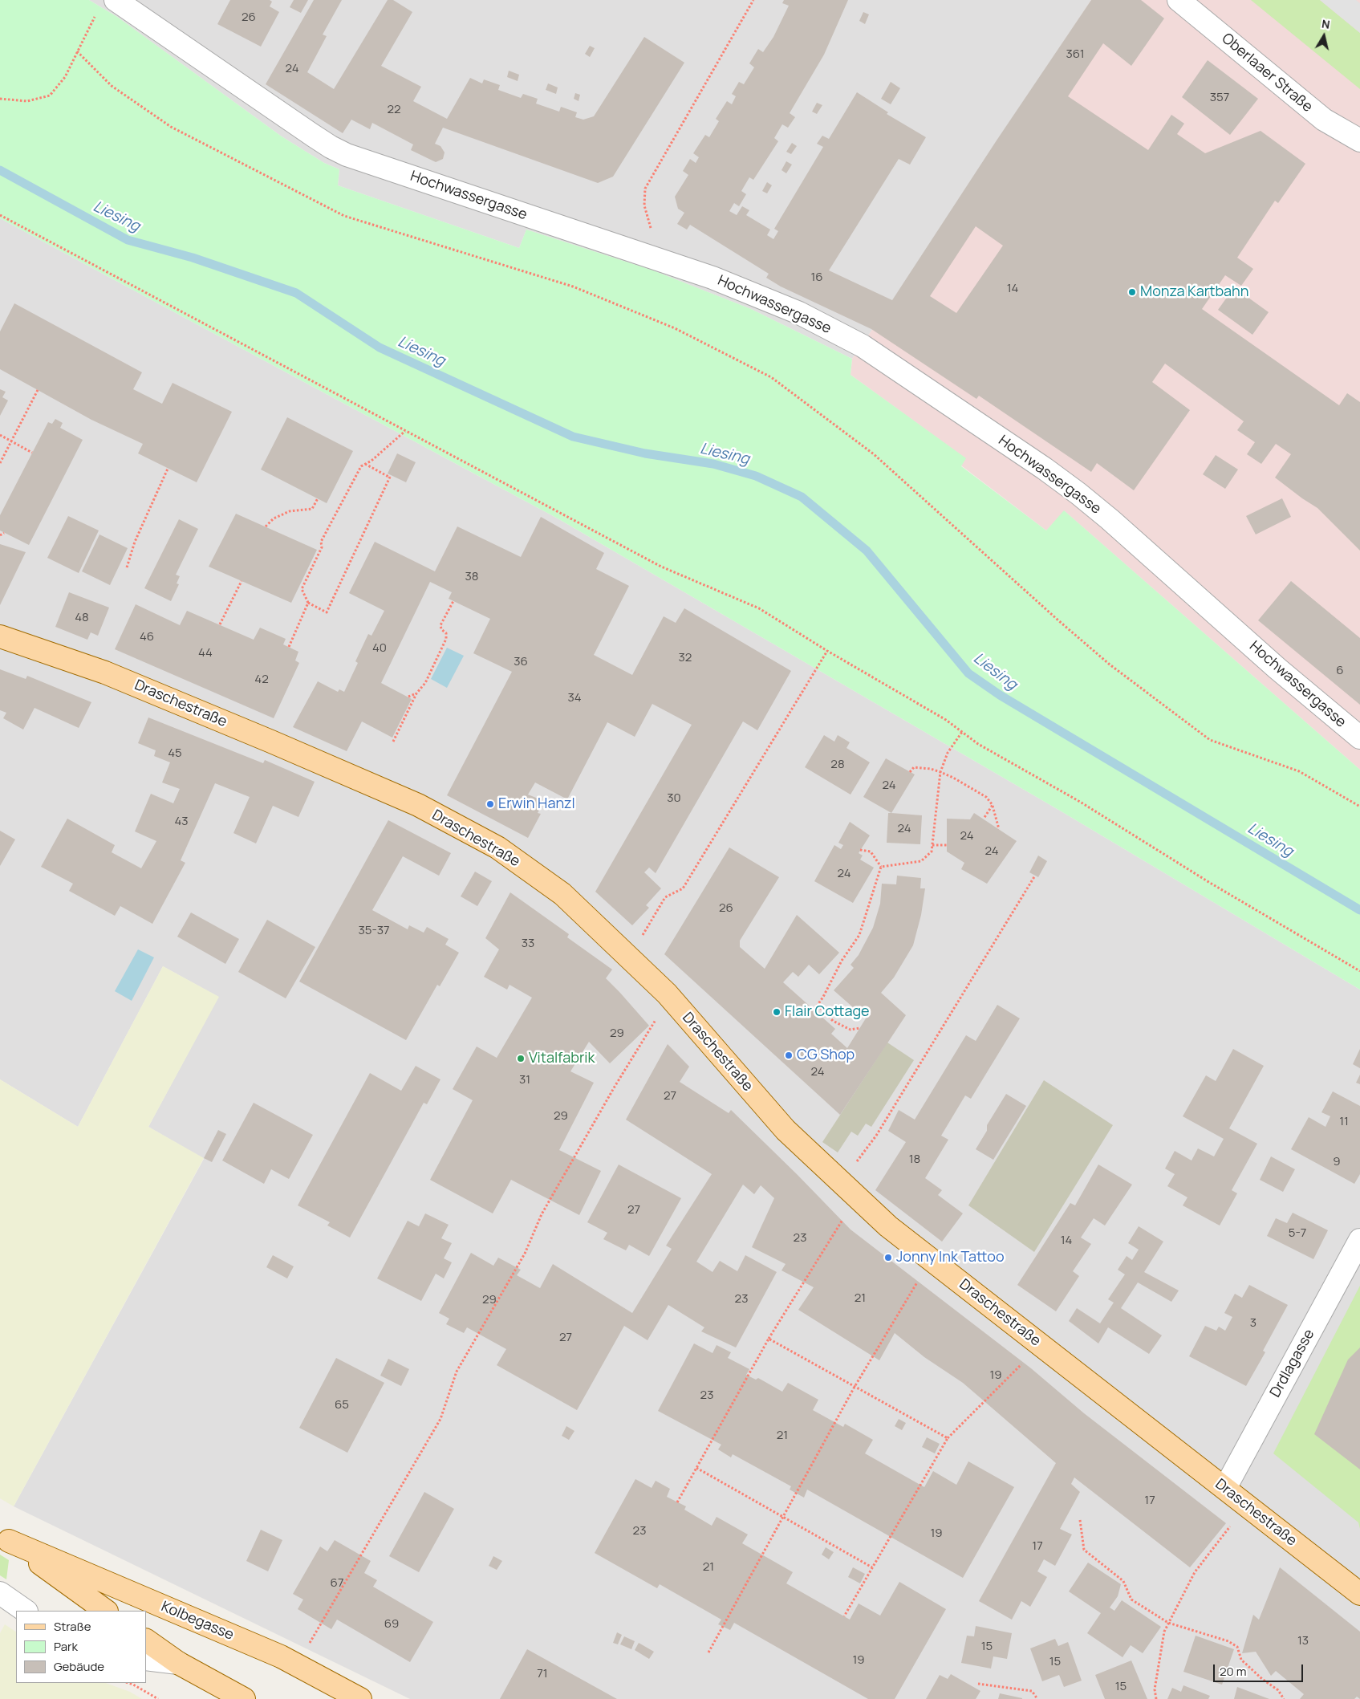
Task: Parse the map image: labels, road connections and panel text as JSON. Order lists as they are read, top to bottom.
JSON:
{
  "streets": {
    "main road": ["Draschestraße", "Kolbegasse"],
    "street": ["Oberlaaer Straße", "Hochwassergasse", "Drdlagasse"]
  },
  "crossings": [
    ["Draschestraße", "Drdlagasse"]
  ],
  "water": ["Liesing"],
  "places": [
    "Monza Kartbahn",
    "Erwin Hanzl",
    "Flair Cottage",
    "CG Shop",
    "Vitalfabrik",
    "Jonny Ink Tattoo"
  ],
  "house_numbers": [
    "26",
    "361",
    "24",
    "357",
    "22",
    "16",
    "14",
    "38",
    "48",
    "46",
    "40",
    "44",
    "32",
    "36",
    "6",
    "42",
    "34",
    "45",
    "28",
    "24",
    "30",
    "43",
    "24",
    "24",
    "24",
    "24",
    "26",
    "35-37",
    "33",
    "29",
    "24",
    "31",
    "27",
    "29",
    "11",
    "18",
    "9",
    "27",
    "5-7",
    "23",
    "14",
    "21",
    "23",
    "29",
    "3",
    "27",
    "19",
    "23",
    "65",
    "21",
    "17",
    "23",
    "19",
    "17",
    "21",
    "67",
    "69",
    "13",
    "15",
    "19",
    "15",
    "71",
    "15"
  ],
  "legend": ["Straße", "Park", "Gebäude"],
  "scale_bar": "20 m",
  "north": "top"
}
